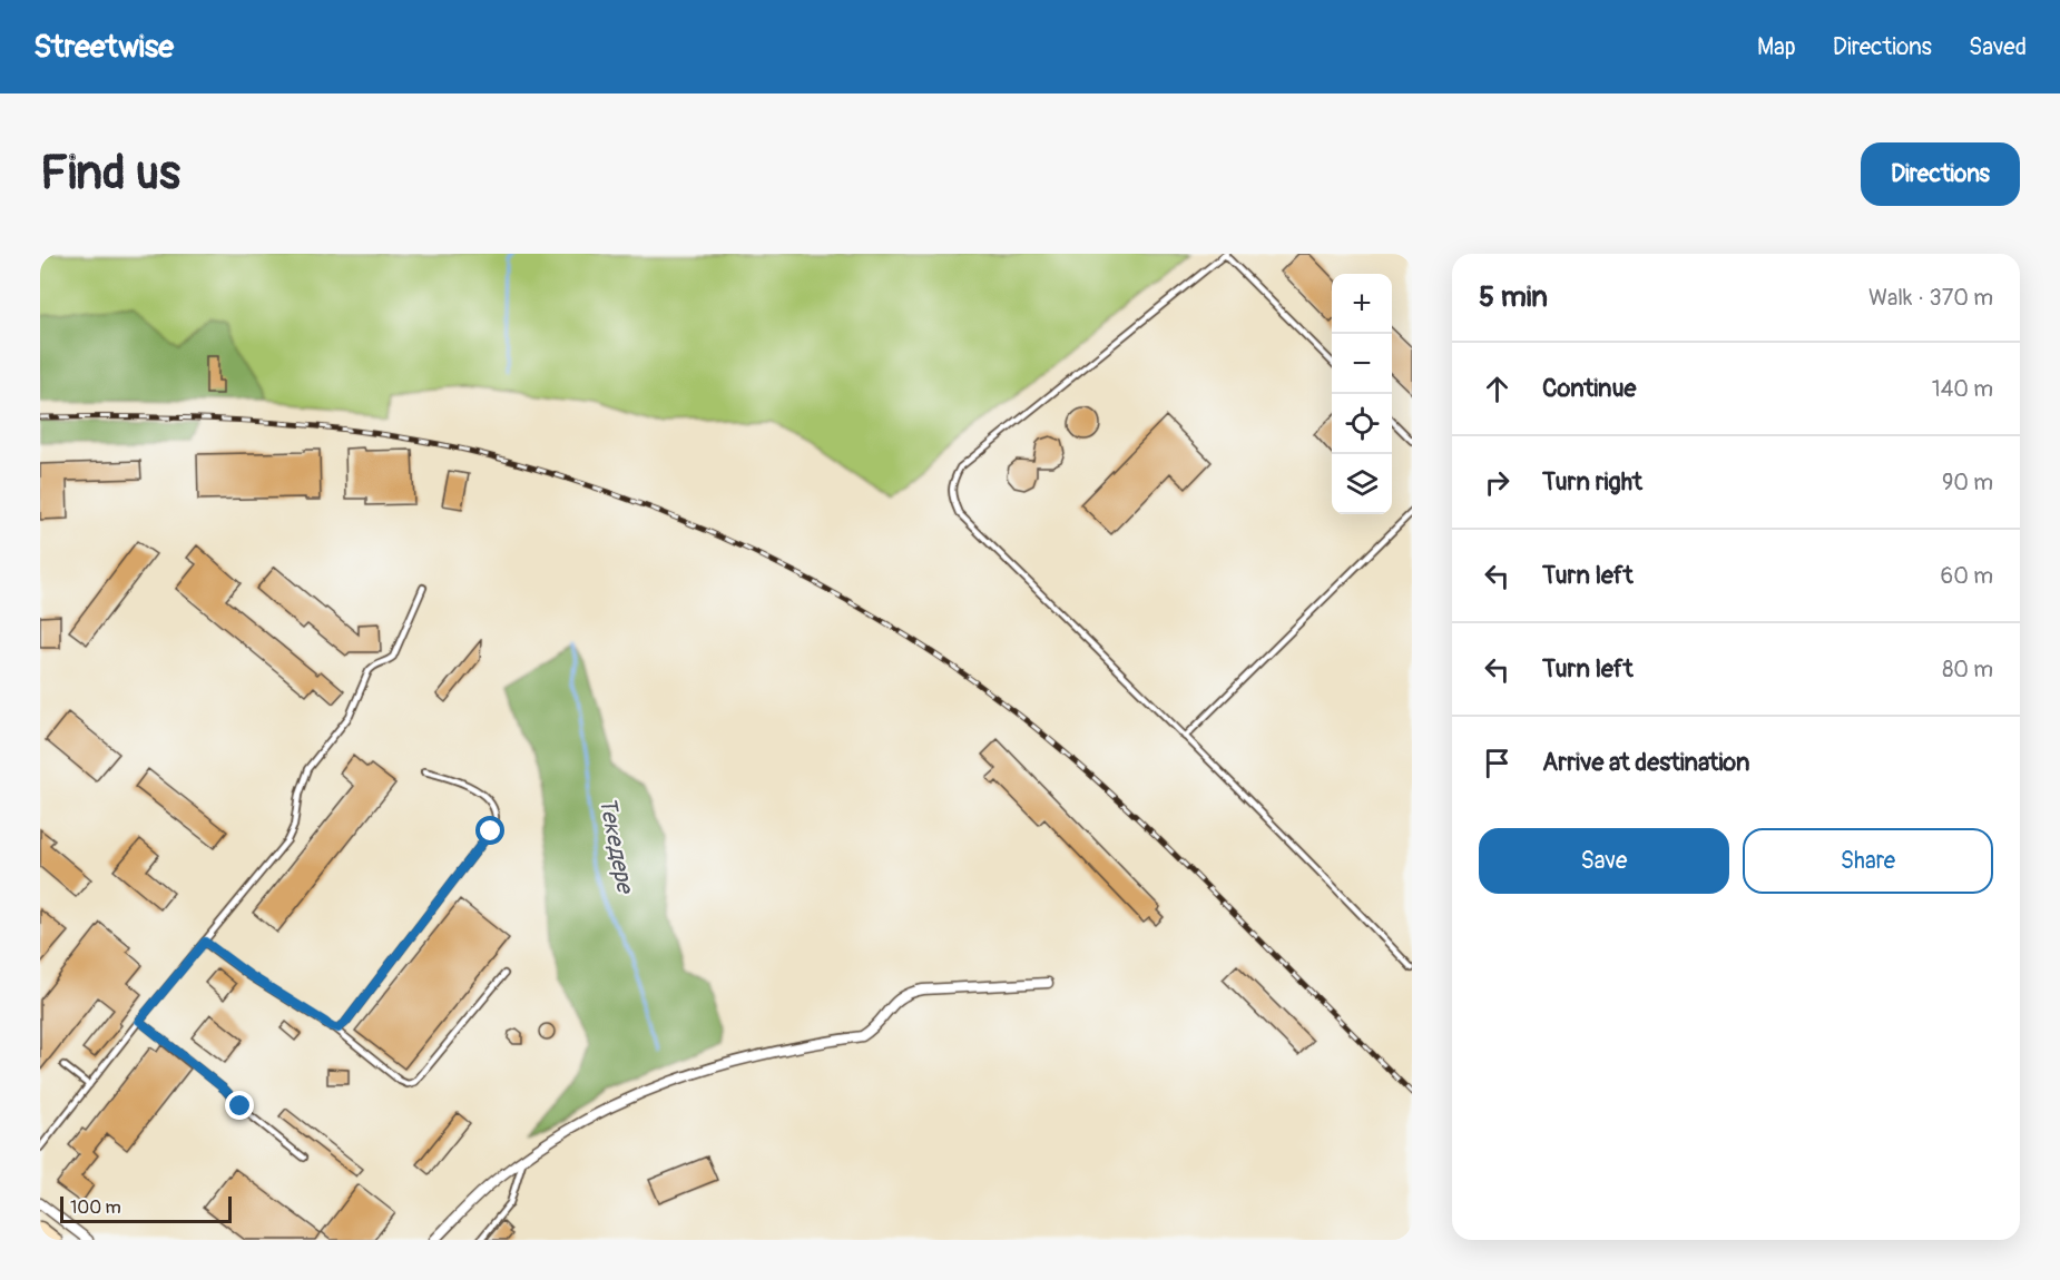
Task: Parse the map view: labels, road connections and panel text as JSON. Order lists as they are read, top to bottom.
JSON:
{
  "water": ["Текедере"],
  "scale_bar": "100 m",
  "page": {
    "header": "Streetwise",
    "nav": ["Map", "Directions", "Saved"],
    "buttons": [
      "Directions",
      ["Save", "Share"]
    ],
    "title": "Find us",
    "heading": ["5 min", "Walk · 370 m"],
    "map_buttons": ["+", "−"],
    "list": [
      ["Continue", "140 m"],
      ["Turn right", "90 m"],
      ["Turn left", "60 m"],
      ["Turn left", "80 m"],
      "Arrive at destination"
    ],
    "scale": "100 m"
  }
}
